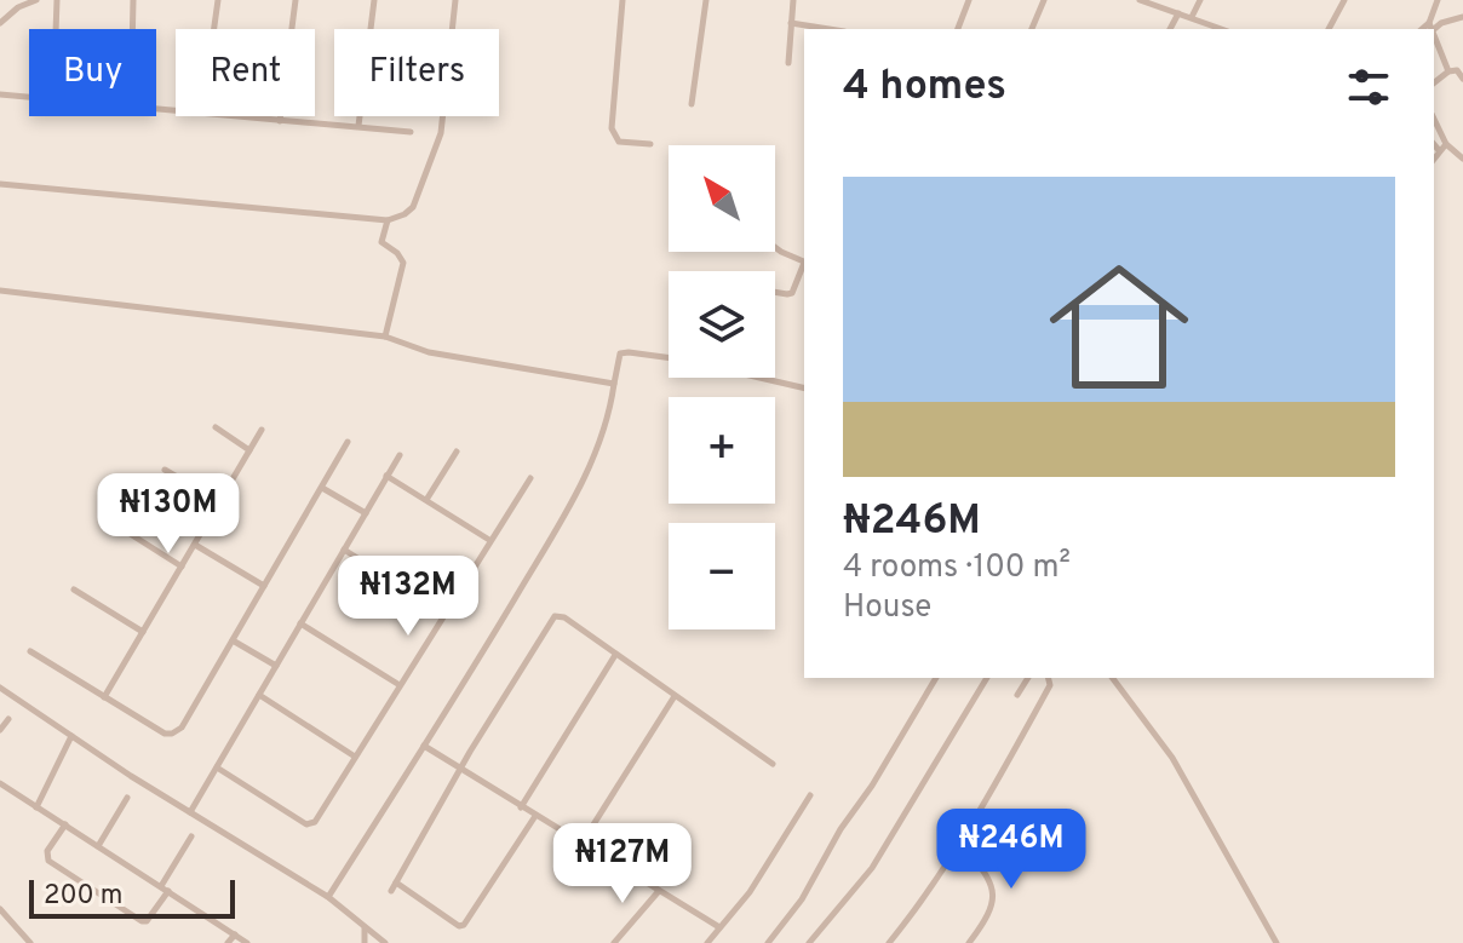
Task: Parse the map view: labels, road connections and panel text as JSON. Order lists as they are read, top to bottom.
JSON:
{
  "scale_bar": "200 m",
  "north": "top left",
  "page": {
    "chip": ["Buy", "Rent", "Filters"],
    "heading": "4 homes",
    "map_buttons": ["+", "−"],
    "list": [
      {
        "name": "₦246M",
        "note": "4 rooms · 100 m² · House"
      }
    ],
    "price": [
      "₦130M",
      "₦132M",
      "₦246M",
      "₦127M"
    ],
    "scale": "200 m"
  }
}
